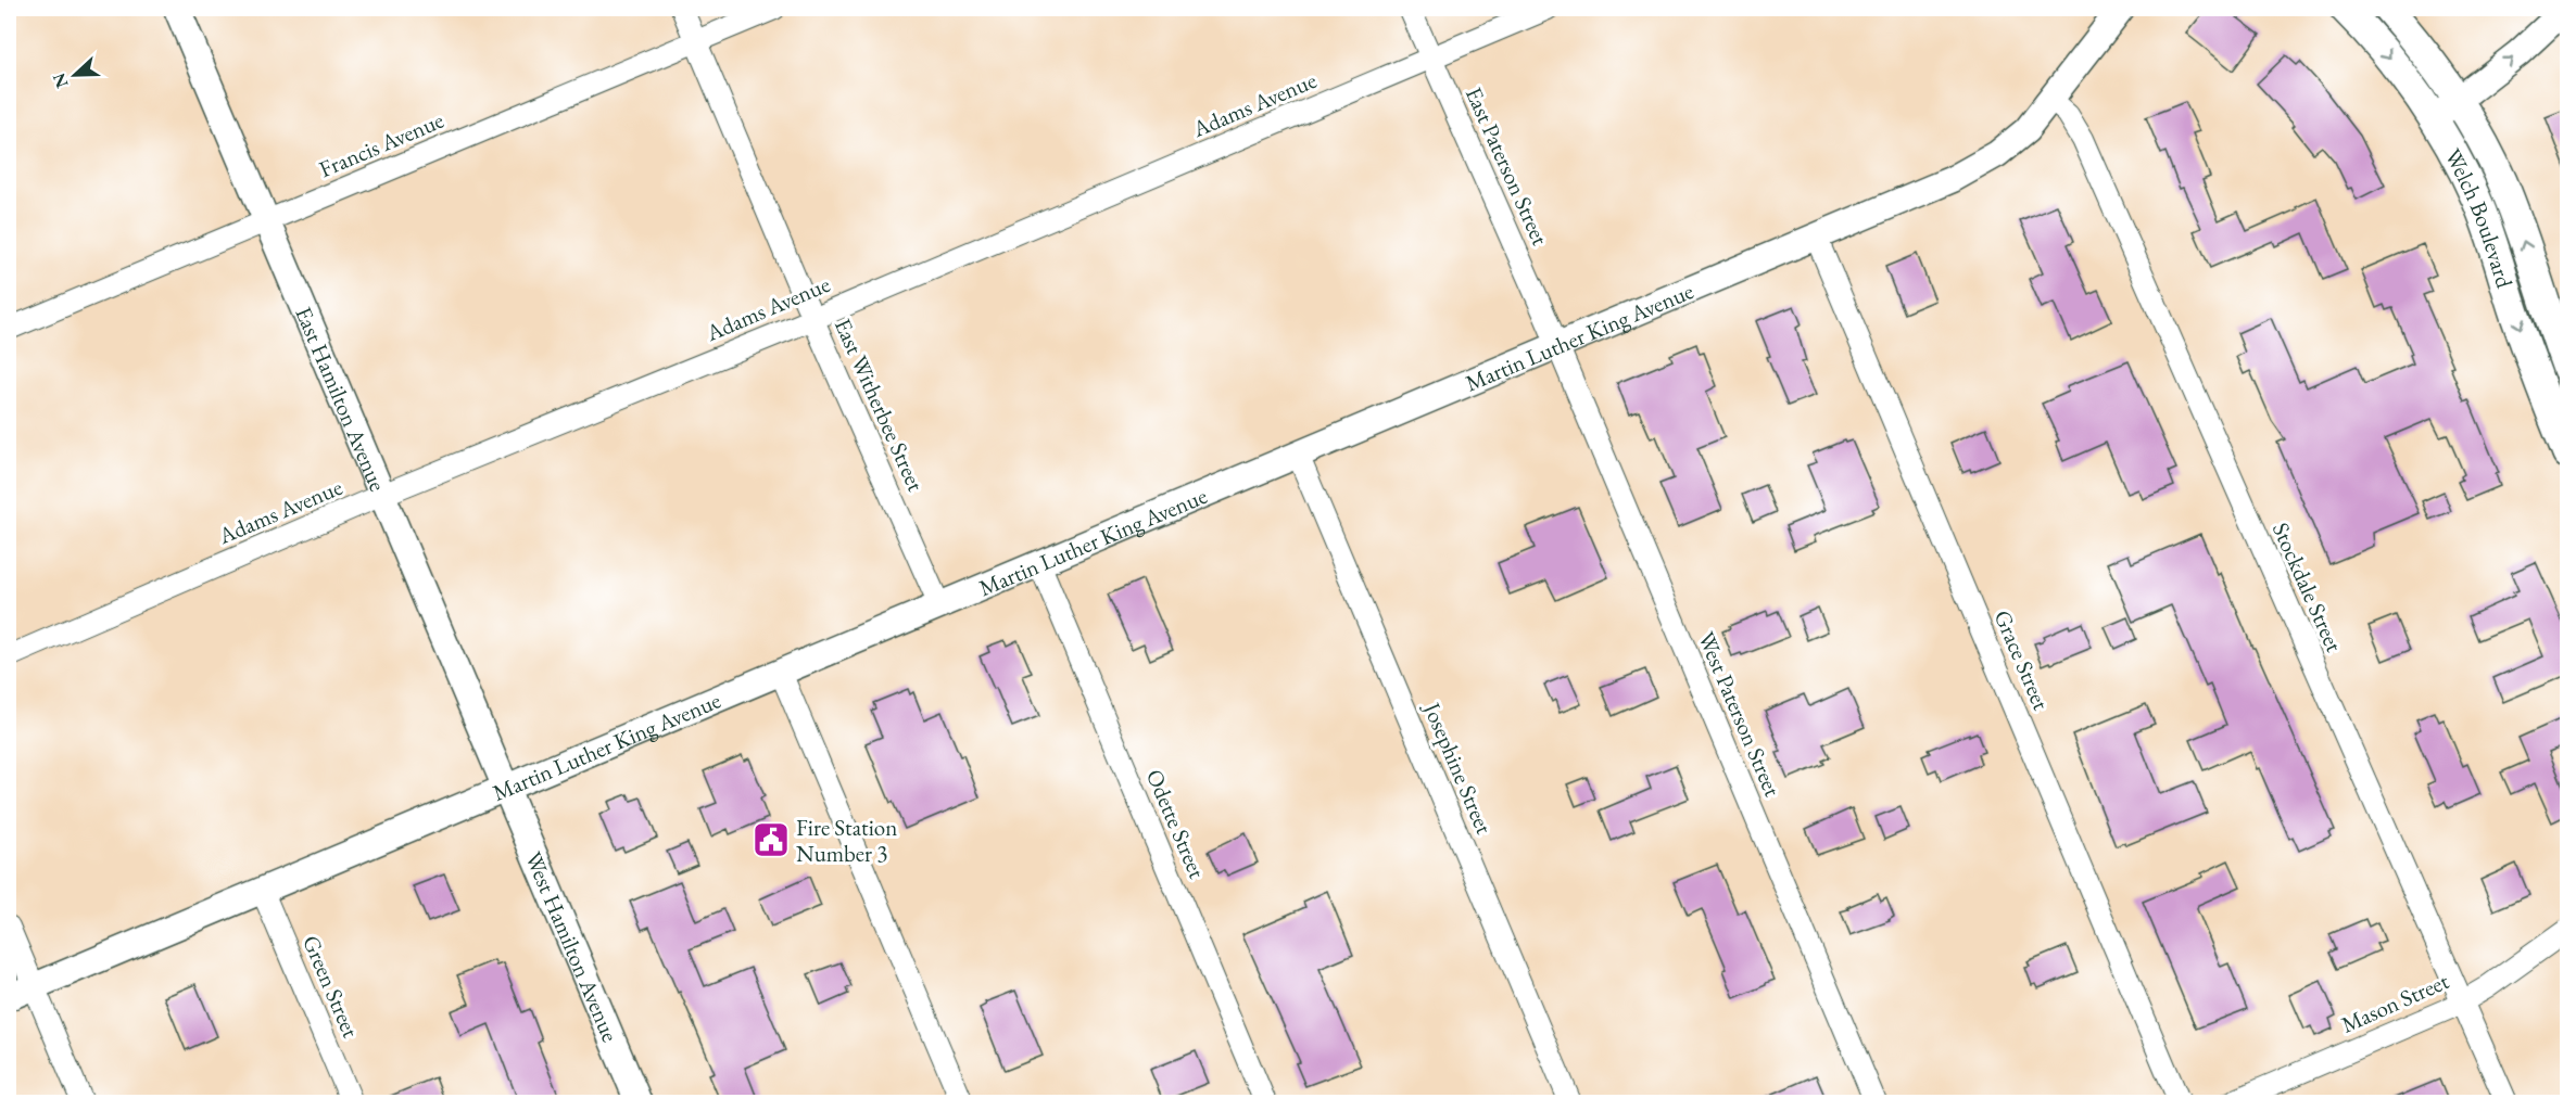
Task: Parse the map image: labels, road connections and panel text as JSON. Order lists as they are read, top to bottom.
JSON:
{
  "streets": {
    "main road": ["Welch Boulevard"],
    "street": [
      "Adams Avenue",
      "Francis Avenue",
      "East Paterson Street",
      "Martin Luther King Avenue",
      "East Hamilton Avenue",
      "East Witherbee Street",
      "Stockdale Street",
      "Grace Street",
      "West Paterson Street",
      "Josephine Street",
      "Odette Street",
      "West Hamilton Avenue",
      "Green Street",
      "Mason Street"
    ]
  },
  "crossings": [
    ["Adams Avenue", "East Paterson Street"],
    ["Adams Avenue", "East Hamilton Avenue"],
    ["Adams Avenue", "East Witherbee Street"],
    ["Francis Avenue", "East Hamilton Avenue"],
    ["Francis Avenue", "East Witherbee Street"],
    ["East Paterson Street", "Martin Luther King Avenue"],
    ["East Paterson Street", "West Paterson Street"],
    ["Martin Luther King Avenue", "East Hamilton Avenue"],
    ["Martin Luther King Avenue", "East Witherbee Street"],
    ["Martin Luther King Avenue", "Stockdale Street"],
    ["Martin Luther King Avenue", "Grace Street"],
    ["Martin Luther King Avenue", "West Paterson Street"],
    ["Martin Luther King Avenue", "Josephine Street"],
    ["Martin Luther King Avenue", "Odette Street"],
    ["Martin Luther King Avenue", "West Hamilton Avenue"],
    ["Martin Luther King Avenue", "Green Street"],
    ["East Hamilton Avenue", "West Hamilton Avenue"],
    ["Stockdale Street", "Mason Street"]
  ],
  "places": {
    "public building": ["Fire Station Number 3"]
  },
  "north": "left"
}
